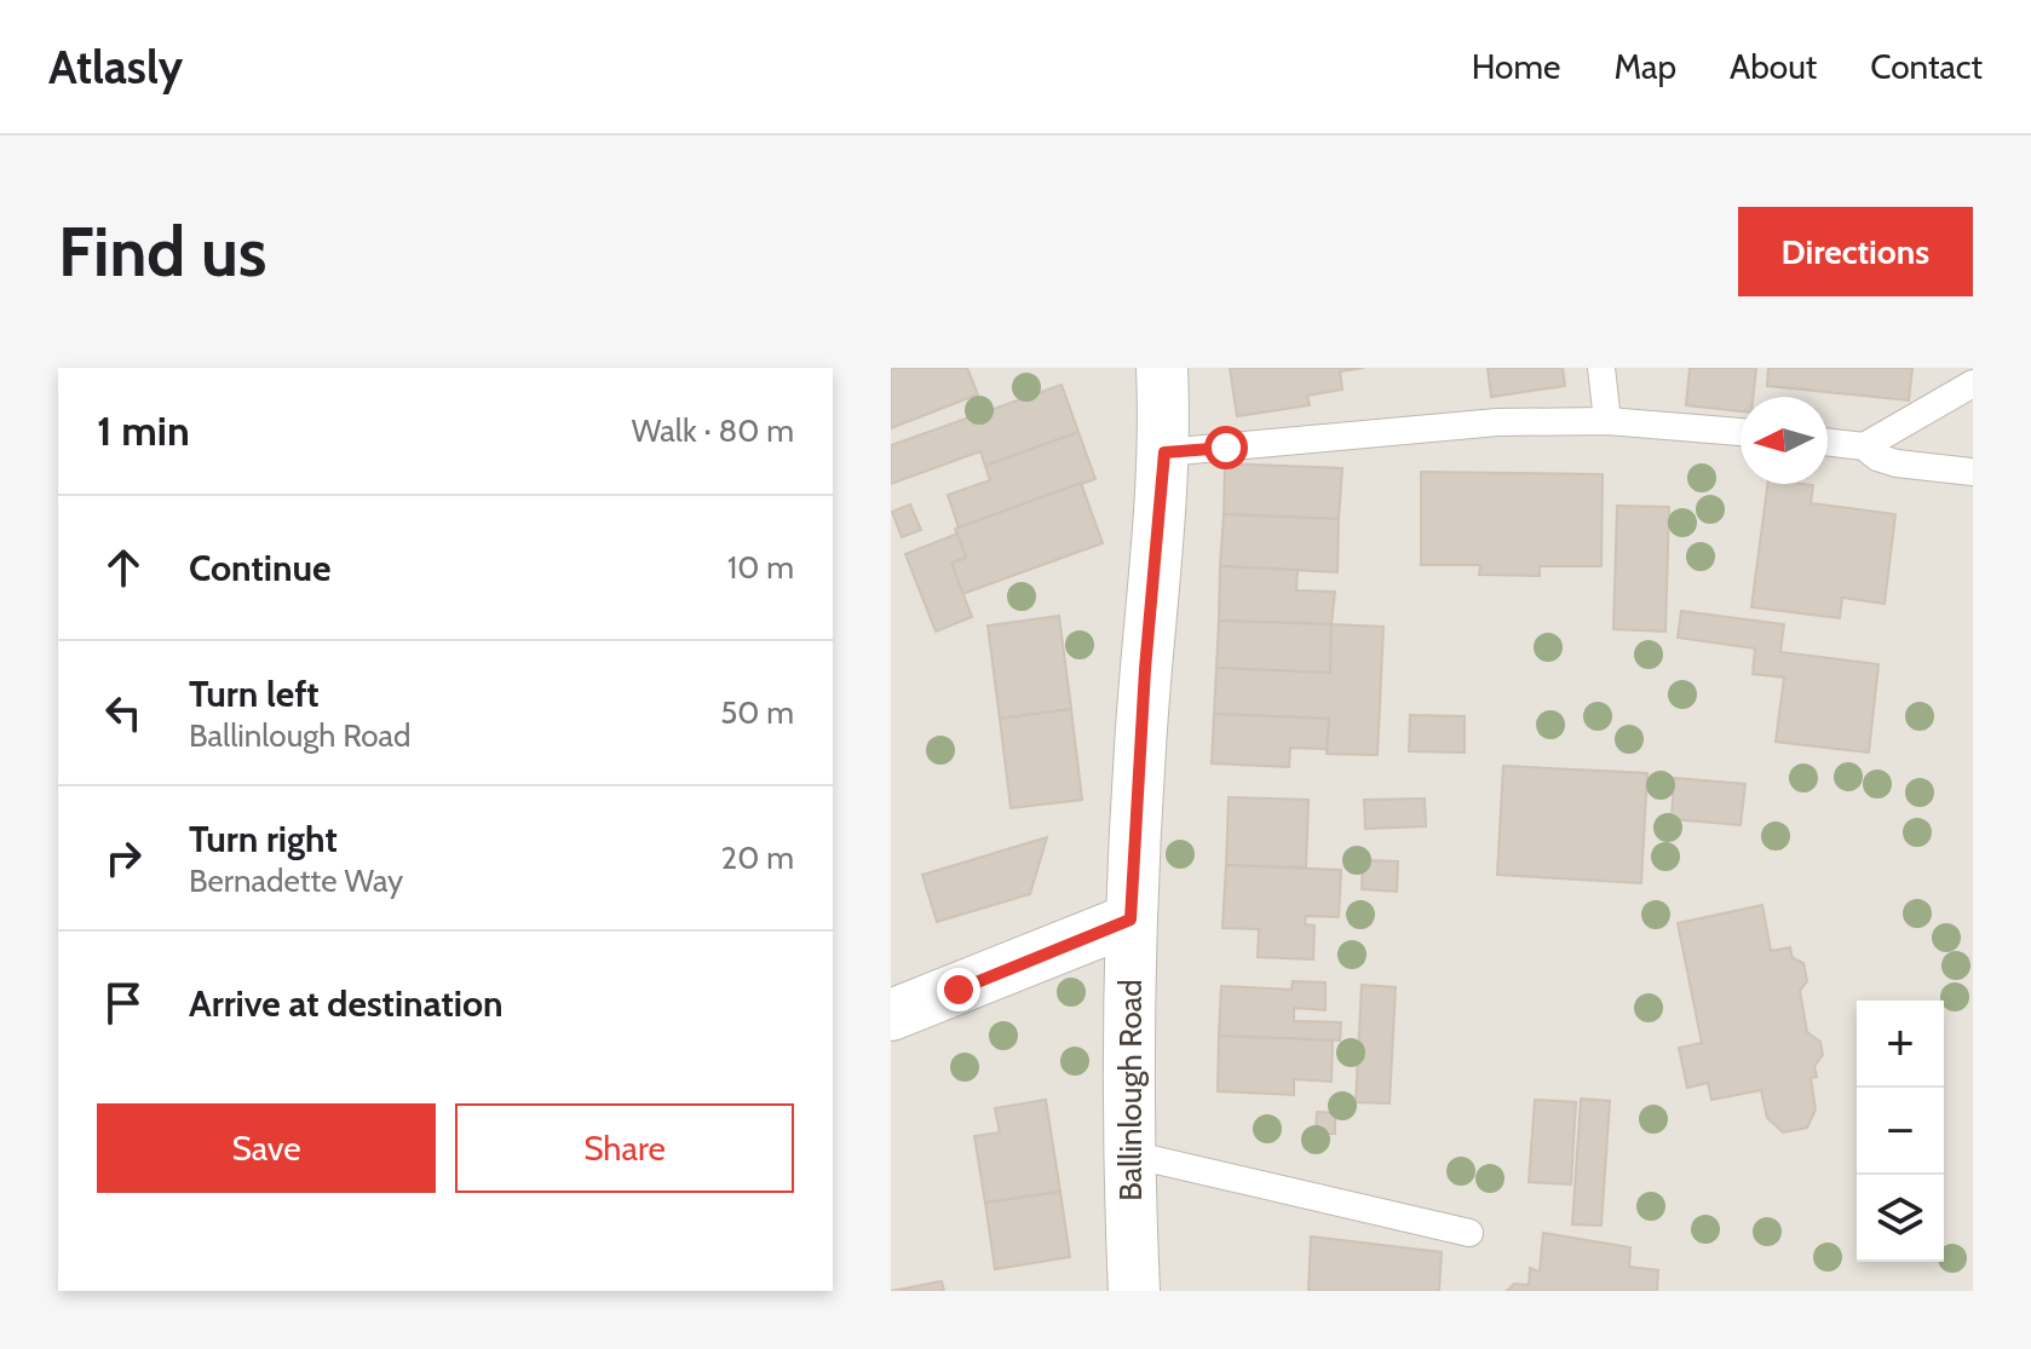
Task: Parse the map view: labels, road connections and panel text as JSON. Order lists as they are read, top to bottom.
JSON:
{
  "streets": {
    "street": ["Ballinlough Road"]
  },
  "north": "left",
  "page": {
    "header": "Atlasly",
    "nav": [
      "Home",
      "Map",
      "About",
      "Contact"
    ],
    "buttons": [
      "Directions",
      ["Save", "Share"]
    ],
    "title": "Find us",
    "heading": ["1 min", "Walk · 80 m"],
    "list": [
      ["Continue", "10 m"],
      ["Turn left", "Ballinlough Road", "50 m"],
      ["Turn right", "Bernadette Way", "20 m"],
      "Arrive at destination"
    ],
    "map_buttons": ["+", "−"]
  }
}
